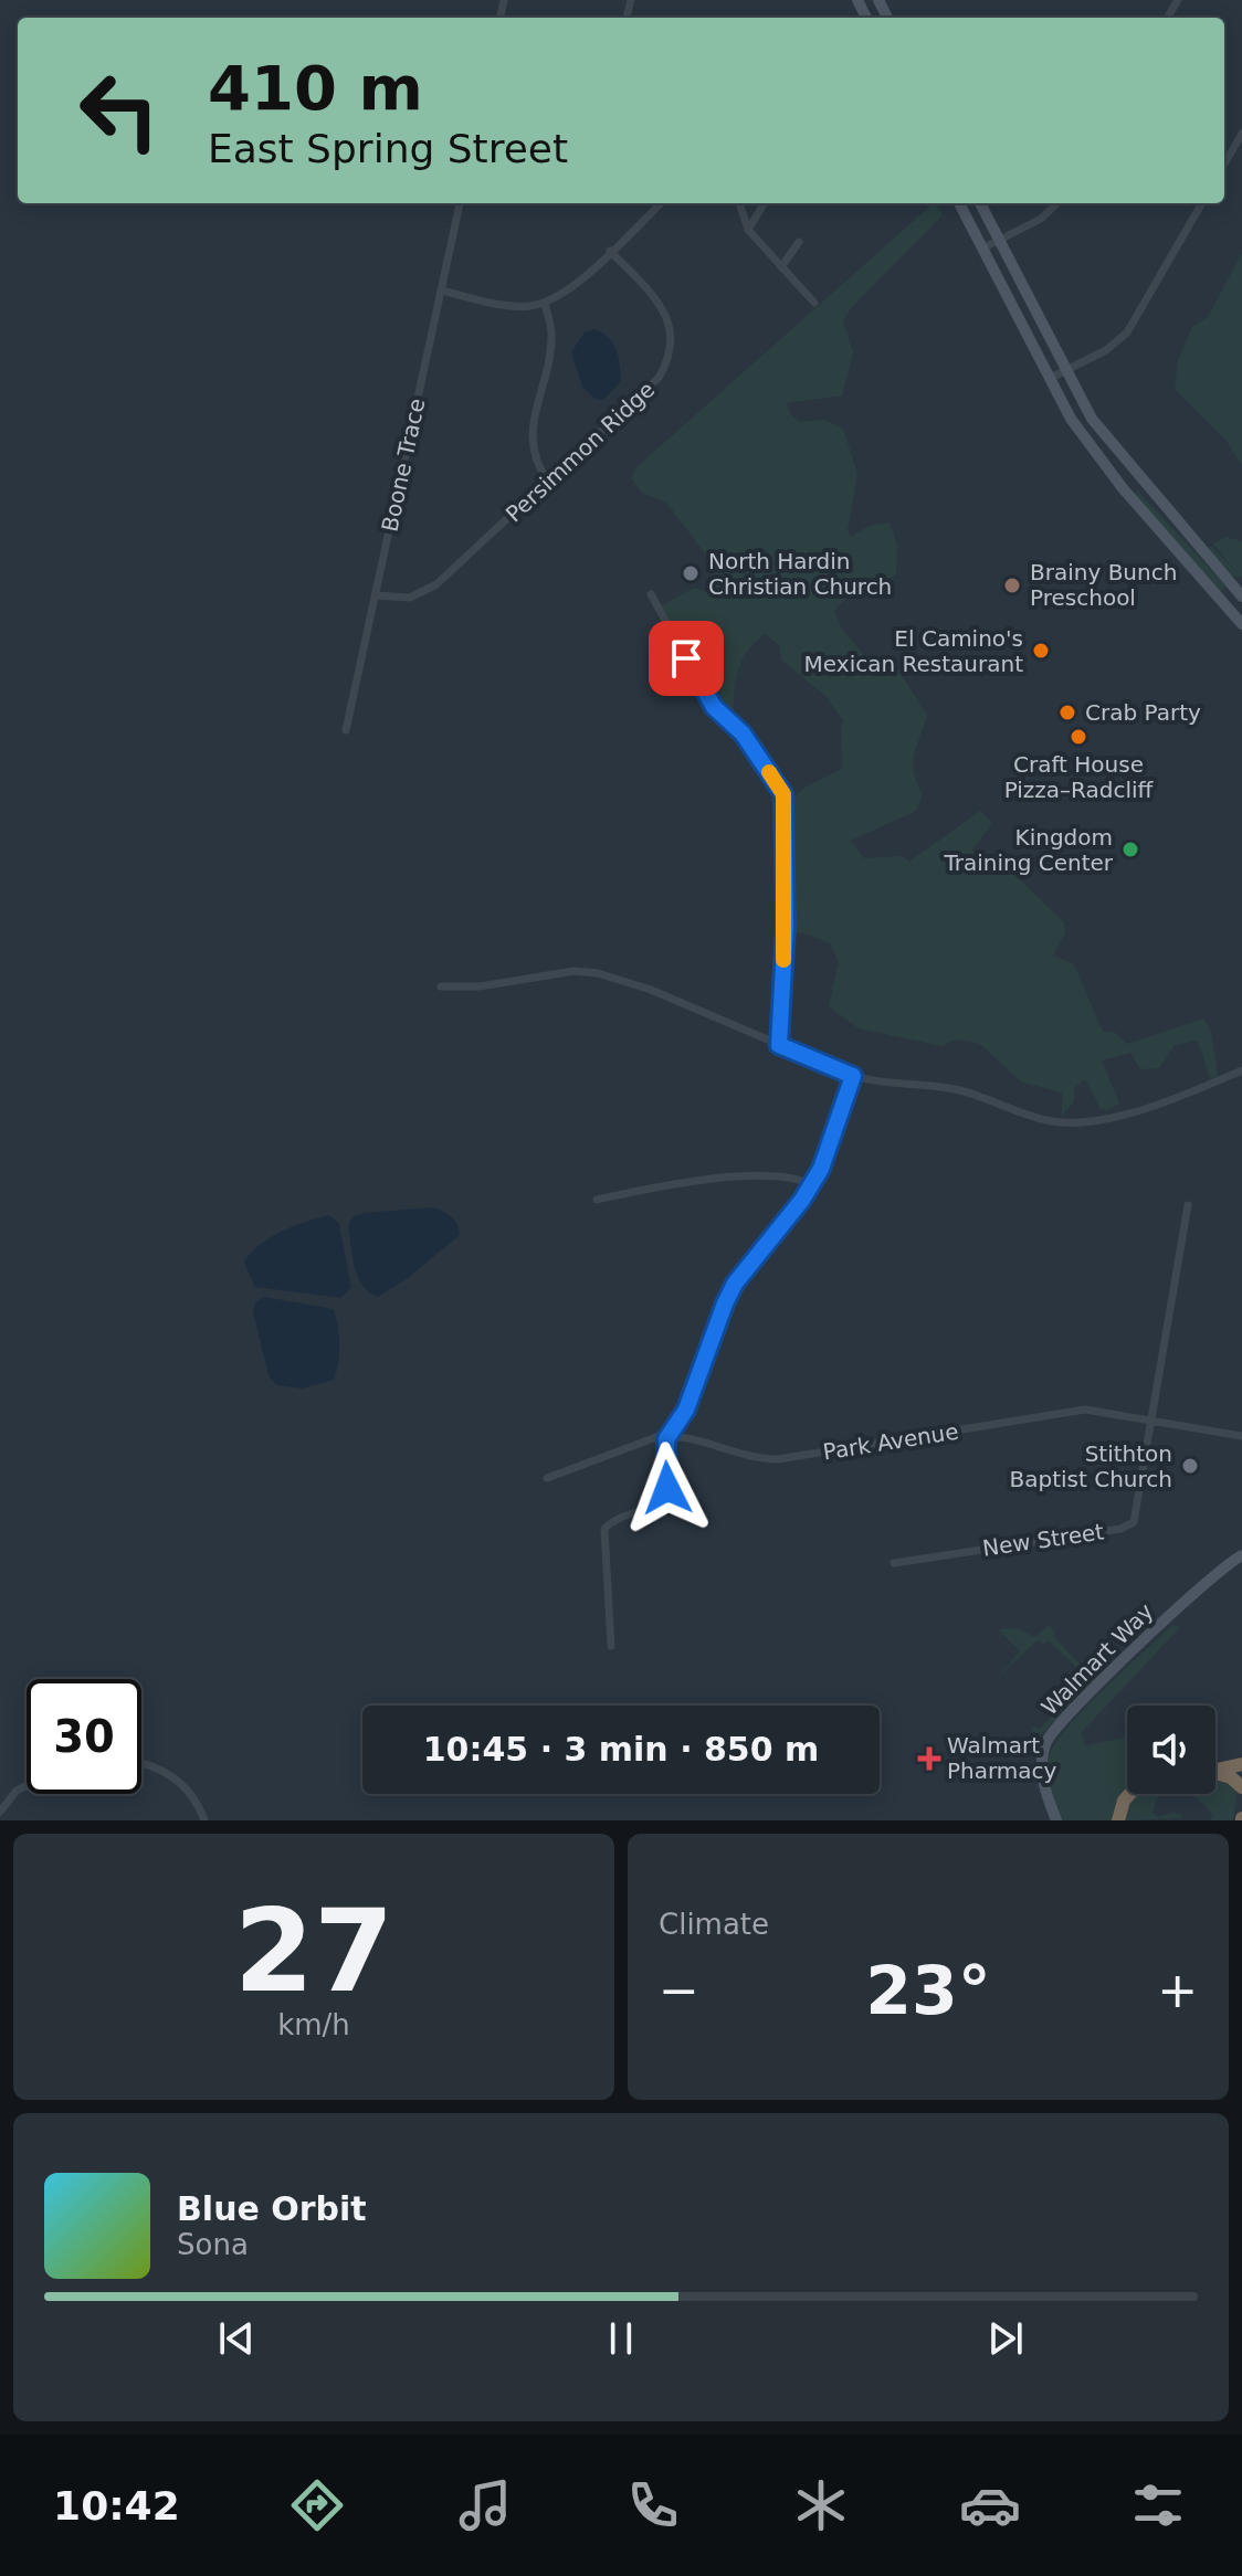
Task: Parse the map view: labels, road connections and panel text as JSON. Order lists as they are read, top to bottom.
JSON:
{
  "streets": {
    "street": [
      "Persimmon Ridge",
      "Boone Trace",
      "Park Avenue",
      "New Street",
      "Walmart Way"
    ]
  },
  "crossings": [
    ["Persimmon Ridge", "Boone Trace"],
    ["Park Avenue", "New Street"]
  ],
  "places": {
    "other": [
      "North Hardin Christian Church",
      "Brainy Bunch Preschool",
      "El Camino's Mexican Restaurant",
      "Crab Party",
      "Craft House Pizza–Radcliff",
      "Kingdom Training Center",
      "Stithton Baptist Church"
    ],
    "health": ["Walmart Pharmacy"]
  },
  "page": {
    "turn": ["410 m", "East Spring Street"],
    "limit": "30",
    "trip": "10:45 · 3 min · 850 m",
    "tile": [
      ["27", "km/h"],
      "Climate"
    ],
    "heat": ["−", "23°", "+"],
    "song": ["Blue Orbit", "Sona"],
    "tabs": "10:42"
  }
}
